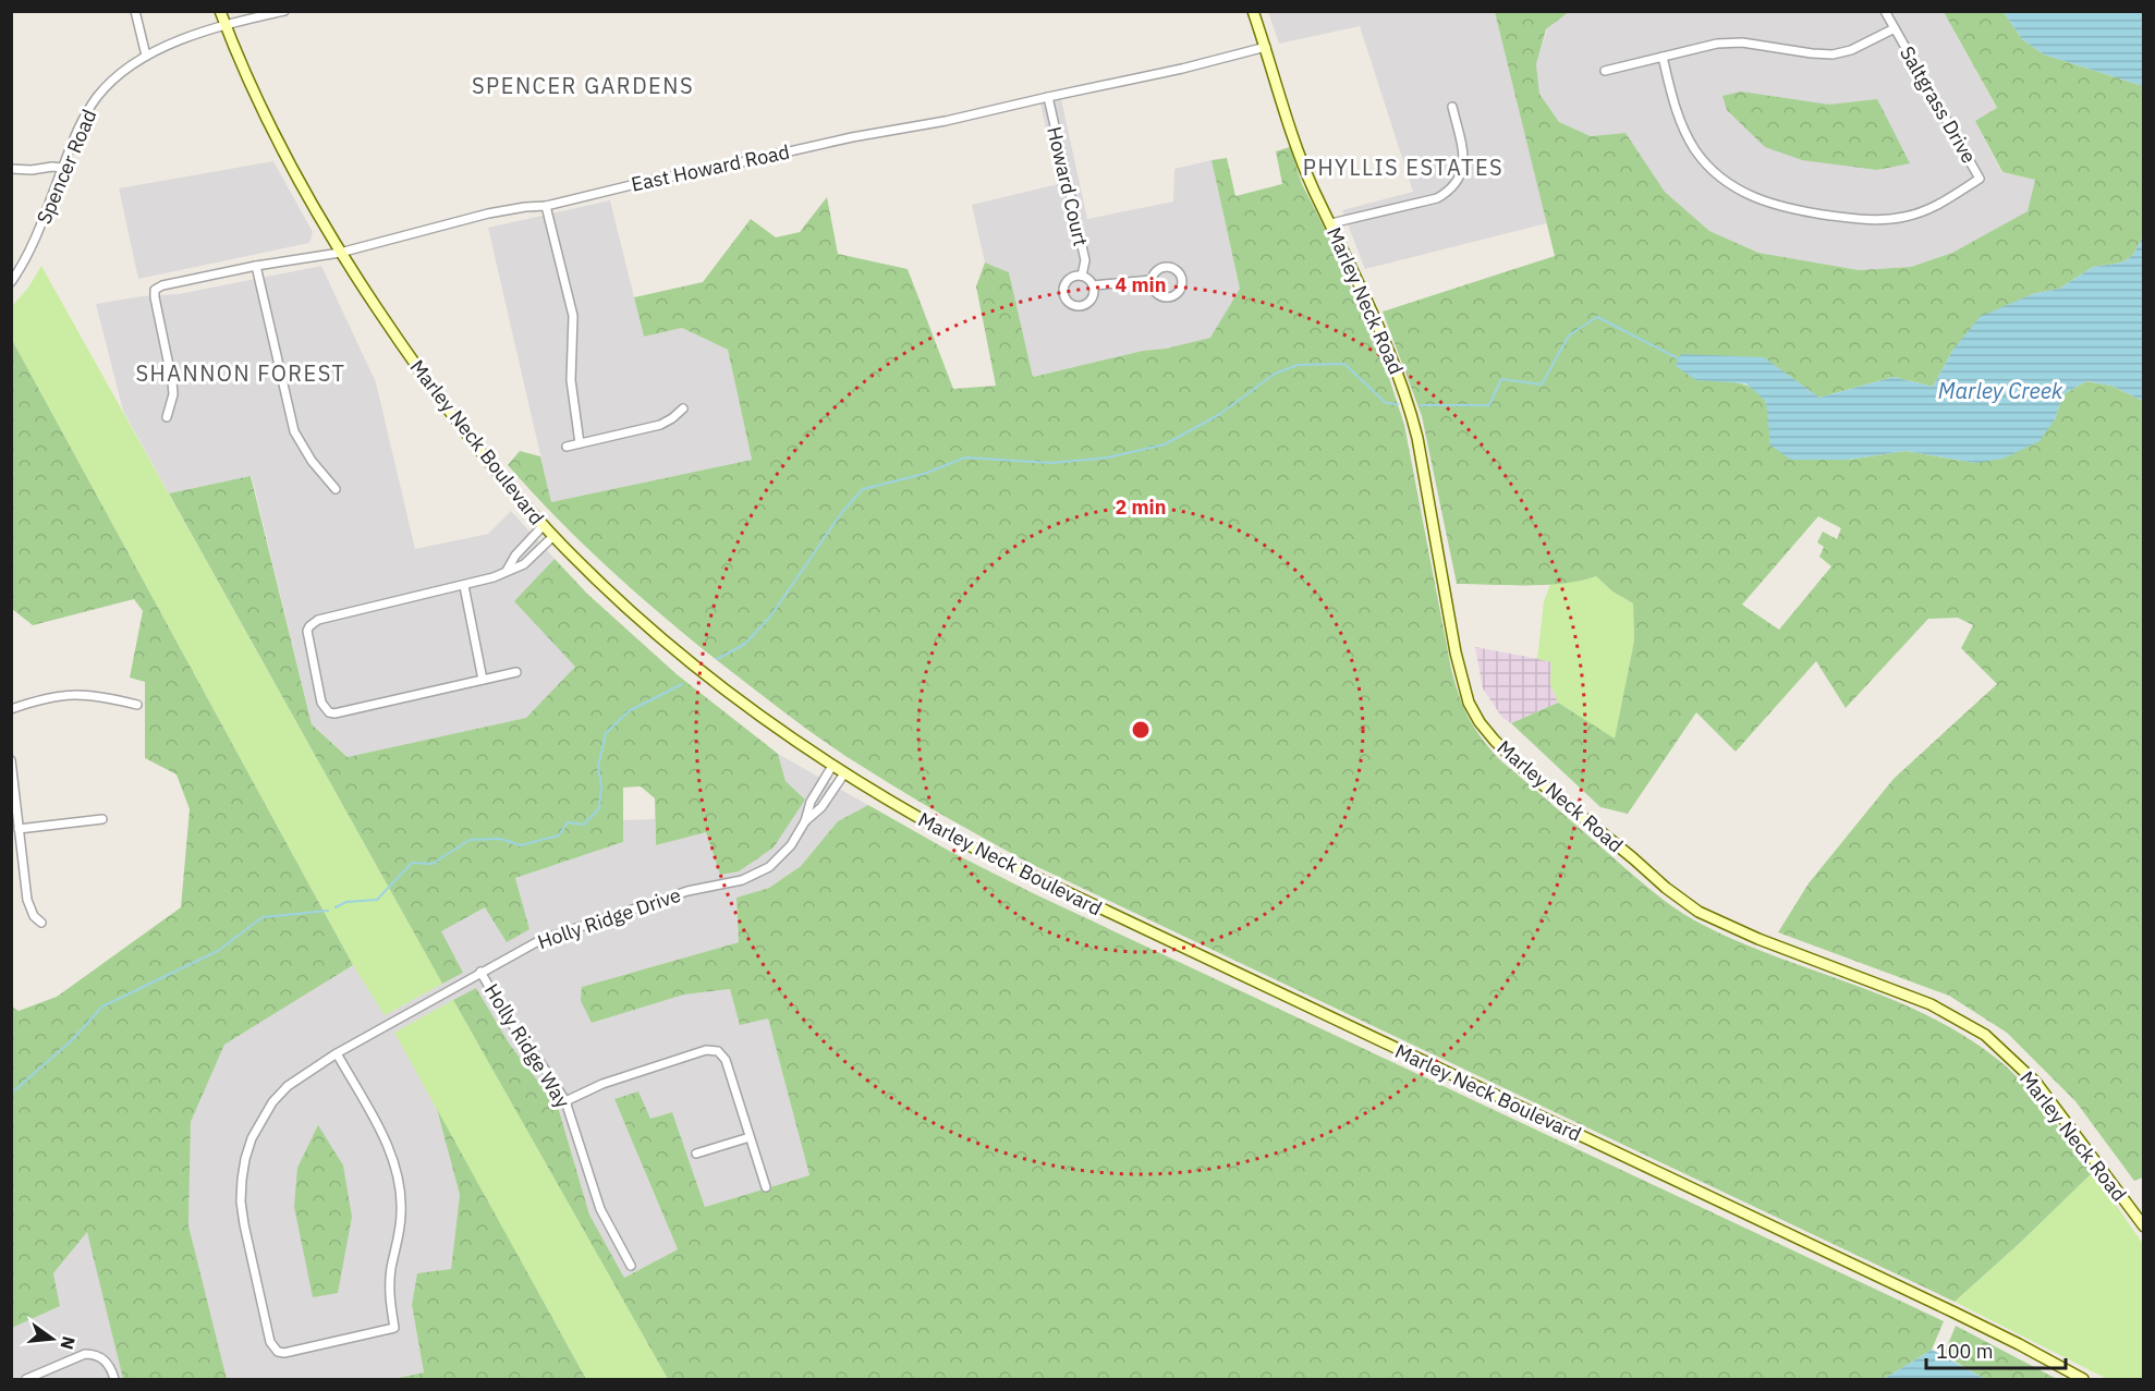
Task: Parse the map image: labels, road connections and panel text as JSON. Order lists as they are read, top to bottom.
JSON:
{
  "streets": {
    "main road": ["Marley Neck Road", "Marley Neck Boulevard"],
    "street": [
      "Saltgrass Drive",
      "Spencer Road",
      "East Howard Road",
      "Howard Court",
      "Holly Ridge Drive",
      "Holly Ridge Way"
    ]
  },
  "crossings": [
    ["Spencer Road", "Marley Neck Boulevard"],
    ["East Howard Road", "Howard Court"],
    ["East Howard Road", "Marley Neck Road"],
    ["East Howard Road", "Marley Neck Boulevard"],
    ["Marley Neck Boulevard", "Holly Ridge Drive"],
    ["Holly Ridge Drive", "Holly Ridge Way"]
  ],
  "districts": ["SPENCER GARDENS", "PHYLLIS ESTATES", "SHANNON FOREST"],
  "water": ["Marley Creek"],
  "scale_bar": "100 m",
  "north": "right",
  "rings": ["4 min", "2 min"]
}
